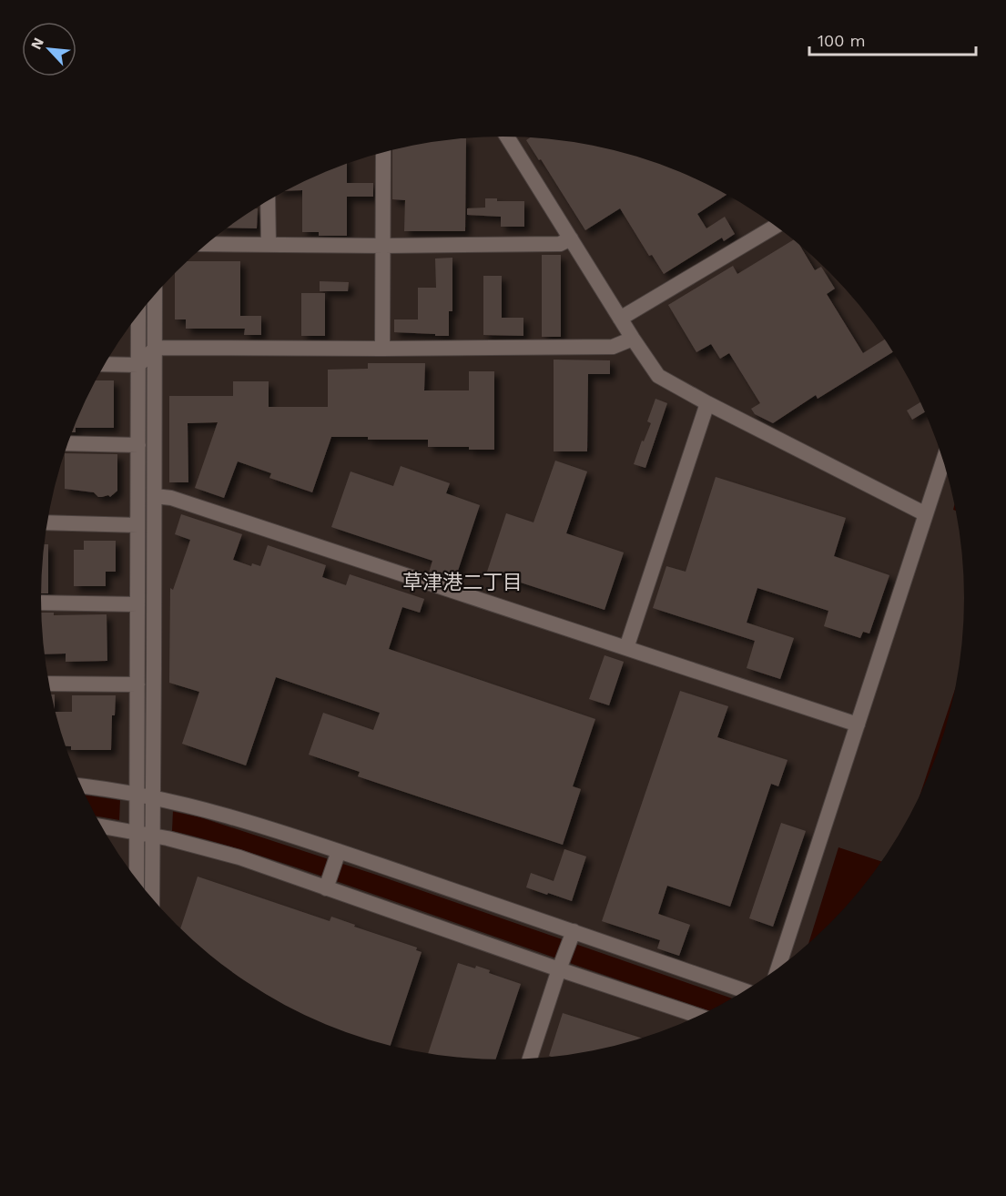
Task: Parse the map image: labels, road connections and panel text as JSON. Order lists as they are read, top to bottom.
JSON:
{
  "districts": ["草津港二丁目"],
  "scale_bar": "100 m",
  "north": "top left"
}
